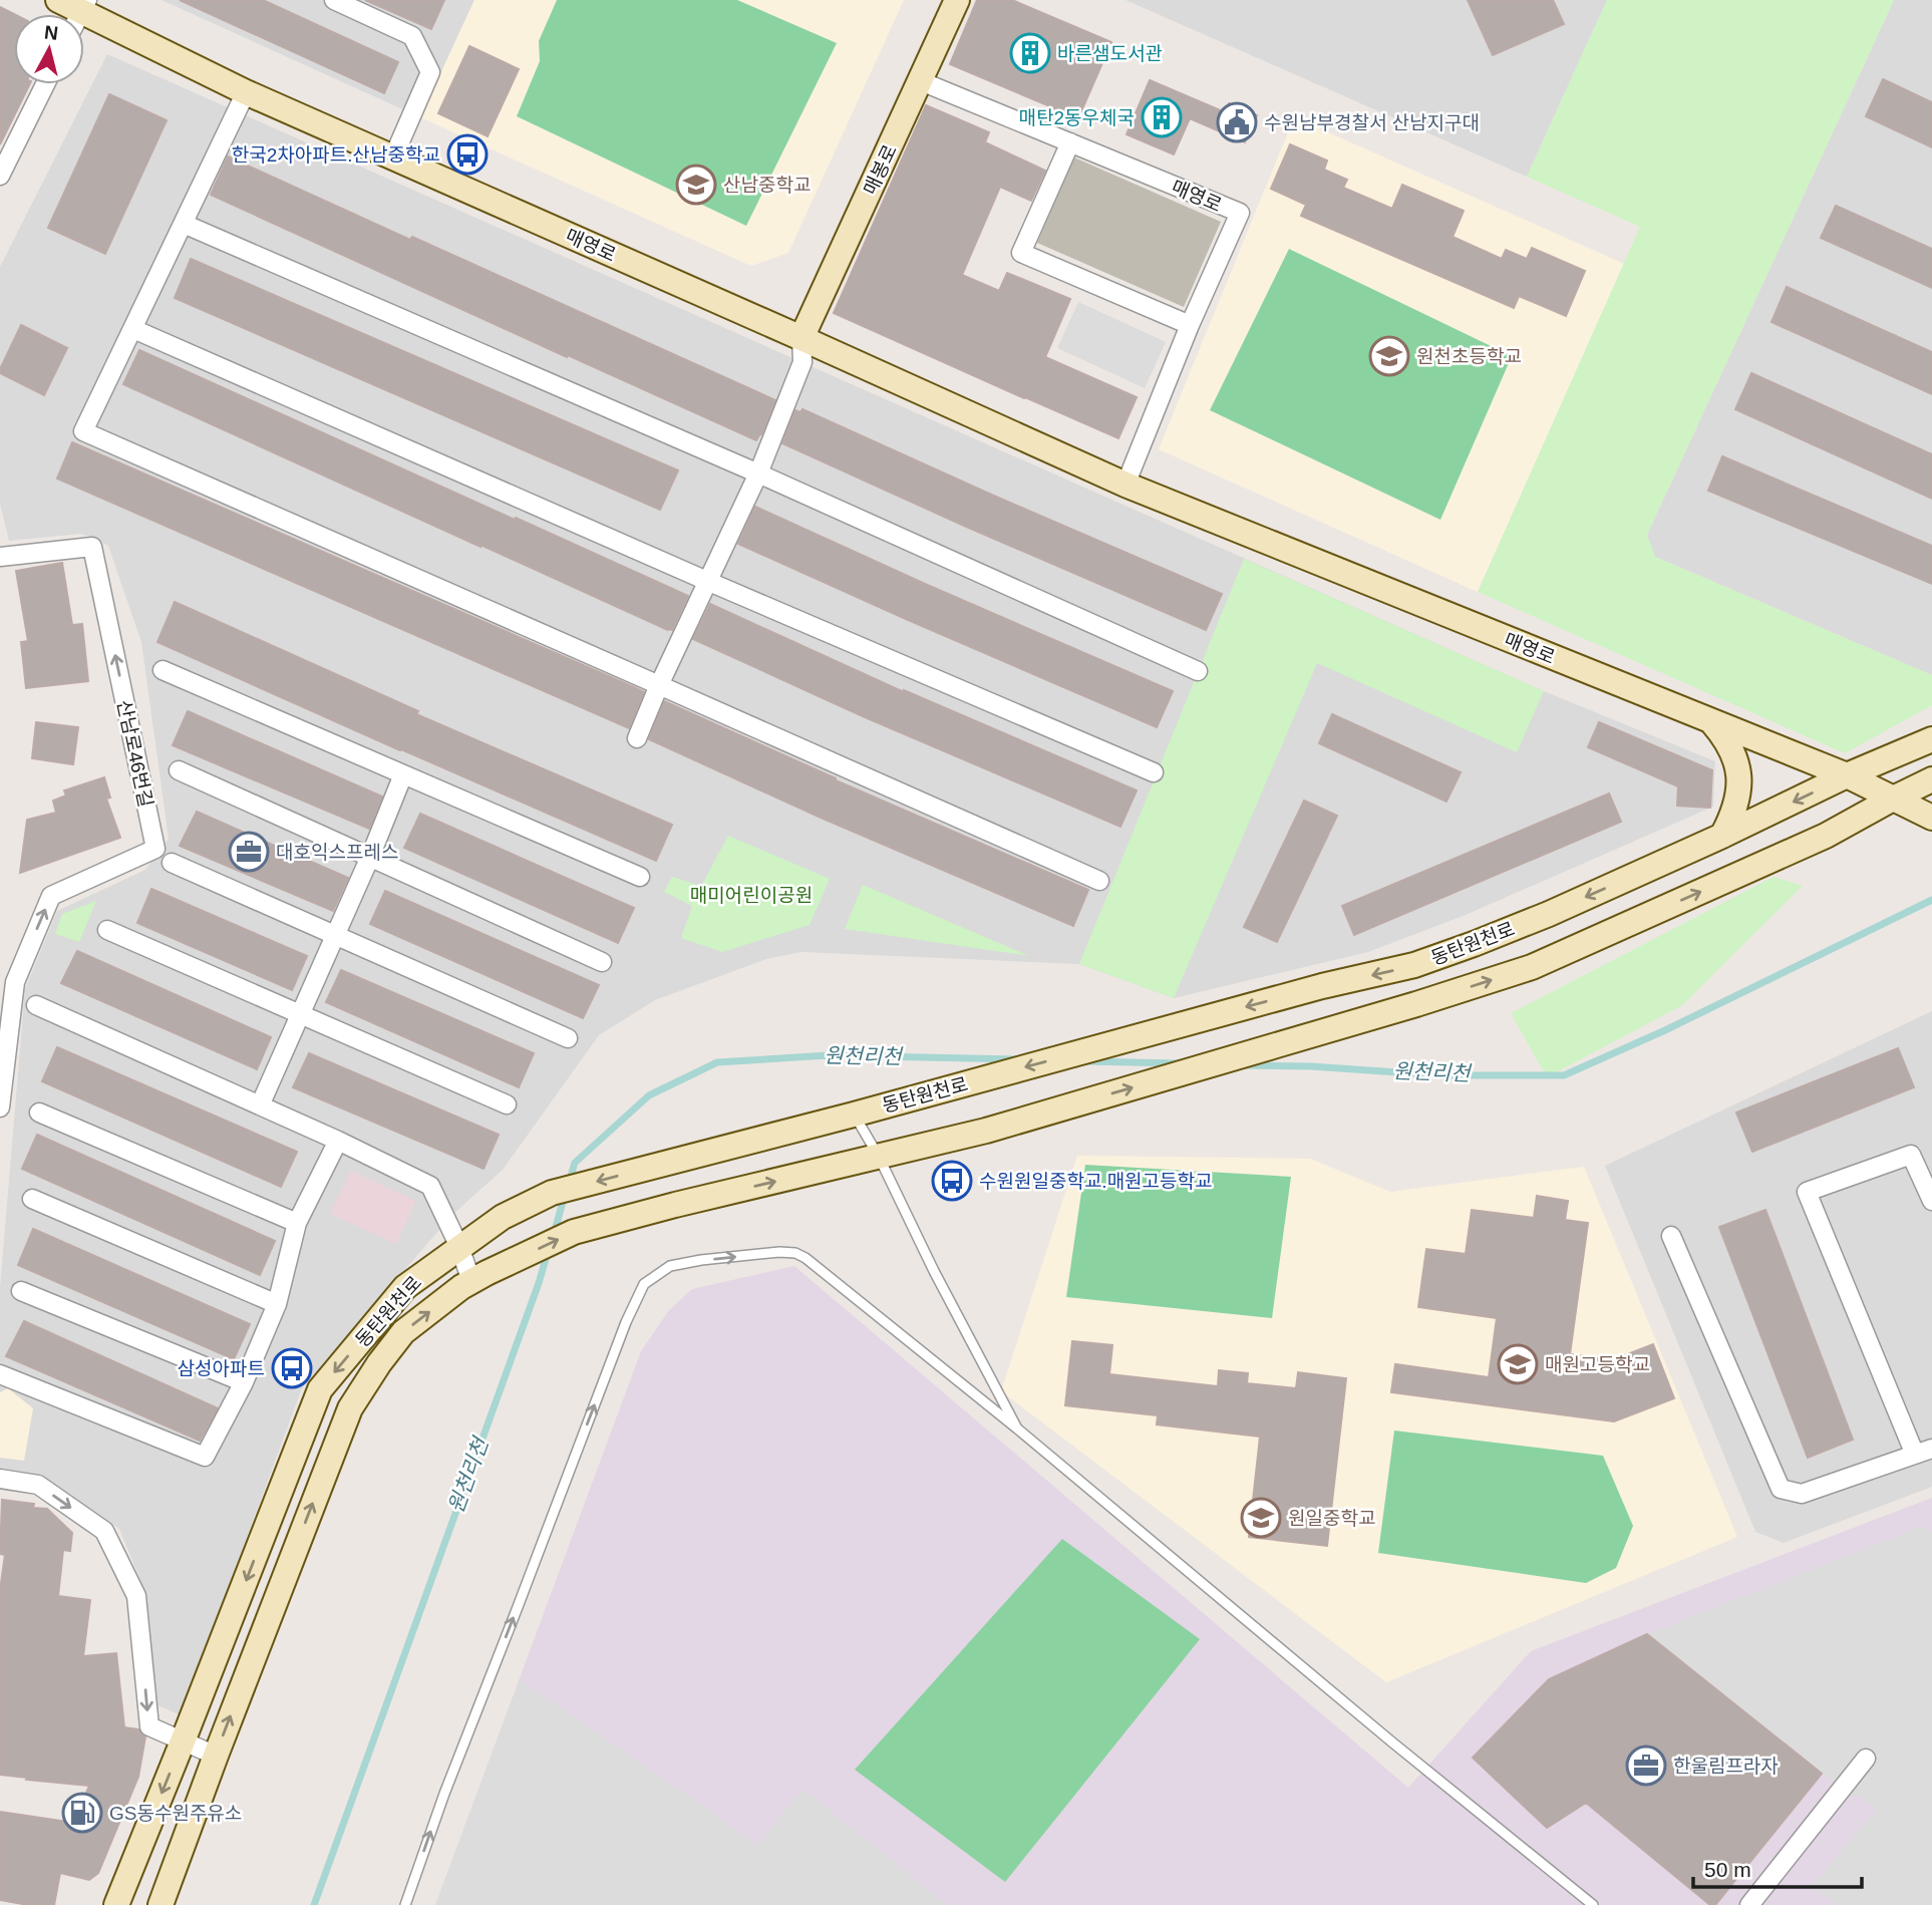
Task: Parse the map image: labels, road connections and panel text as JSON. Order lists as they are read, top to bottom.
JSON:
{
  "streets": {
    "main road": ["매봉로", "매영로", "동탄원천로"],
    "street": ["산남로46번길"]
  },
  "crossings": [
    ["매봉로", "매영로"],
    ["매영로", "동탄원천로"]
  ],
  "water": ["원천리천"],
  "parks": ["매미어린이공원"],
  "places": {
    "building": ["바른샘도서관", "매탄2동우체국"],
    "public building": ["수원남부경찰서 산남지구대"],
    "bus stop": ["한국2차아파트.산남중학교", "수원원일중학교.매원고등학교", "삼성아파트"],
    "school or university": [
      "산남중학교",
      "원천초등학교",
      "매원고등학교",
      "원일중학교"
    ],
    "office": ["대호익스프레스", "한울림프라자"],
    "fuel station": ["GS동수원주유소"]
  },
  "scale_bar": "50 m",
  "north": "top"
}
